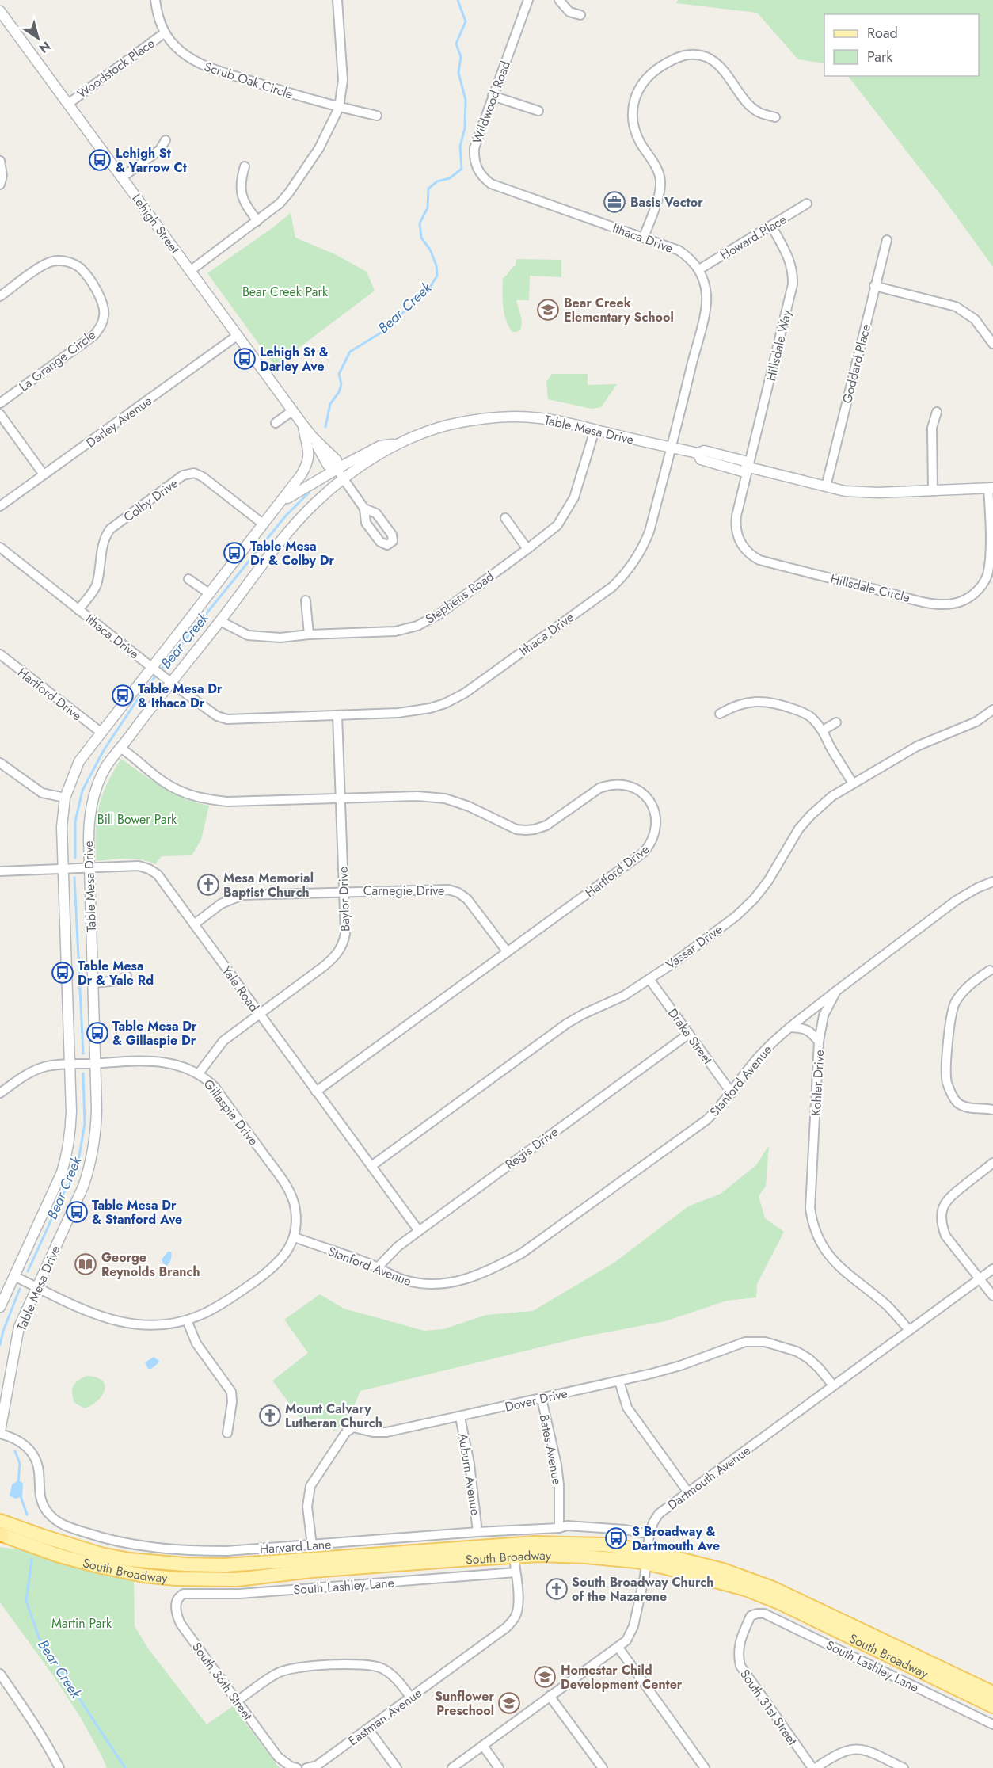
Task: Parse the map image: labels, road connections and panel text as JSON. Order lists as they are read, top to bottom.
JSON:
{
  "streets": {
    "main road": ["South Broadway"],
    "street": [
      "Woodstock Place",
      "Scrub Oak Circle",
      "Wildwood Road",
      "Lehigh Street",
      "Howard Place",
      "Ithaca Drive",
      "Hillsdale Way",
      "La Grange Circle",
      "Goddard Place",
      "Darley Avenue",
      "Table Mesa Drive",
      "Colby Drive",
      "Hillsdale Circle",
      "Stephens Road",
      "Hartford Drive",
      "Carnegie Drive",
      "Baylor Drive",
      "Vassar Drive",
      "Yale Road",
      "Drake Street",
      "Stanford Avenue",
      "Kohler Drive",
      "Gillaspie Drive",
      "Regis Drive",
      "Dover Drive",
      "Bates Avenue",
      "Auburn Avenue",
      "Dartmouth Avenue",
      "Harvard Lane",
      "South Lashley Lane",
      "South 36th Street",
      "South 31st Street",
      "Eastman Avenue"
    ]
  },
  "crossings": [
    ["Woodstock Place", "Scrub Oak Circle"],
    ["Woodstock Place", "Lehigh Street"],
    ["Wildwood Road", "Ithaca Drive"],
    ["Lehigh Street", "Darley Avenue"],
    ["Lehigh Street", "Table Mesa Drive"],
    ["Howard Place", "Ithaca Drive"],
    ["Howard Place", "Hillsdale Way"],
    ["Ithaca Drive", "Table Mesa Drive"],
    ["Ithaca Drive", "Colby Drive"],
    ["Ithaca Drive", "Baylor Drive"],
    ["Hillsdale Way", "Table Mesa Drive"],
    ["Hillsdale Way", "Hillsdale Circle"],
    ["Goddard Place", "Table Mesa Drive"],
    ["Table Mesa Drive", "Colby Drive"],
    ["Table Mesa Drive", "Hillsdale Circle"],
    ["Table Mesa Drive", "Stephens Road"],
    ["Table Mesa Drive", "Hartford Drive"],
    ["Table Mesa Drive", "Yale Road"],
    ["Table Mesa Drive", "Gillaspie Drive"],
    ["Table Mesa Drive", "Harvard Lane"],
    ["Hartford Drive", "Carnegie Drive"],
    ["Hartford Drive", "Baylor Drive"],
    ["Hartford Drive", "Yale Road"],
    ["Carnegie Drive", "Baylor Drive"],
    ["Carnegie Drive", "Yale Road"],
    ["Baylor Drive", "Yale Road"],
    ["Baylor Drive", "Gillaspie Drive"],
    ["Vassar Drive", "Yale Road"],
    ["Vassar Drive", "Drake Street"],
    ["Yale Road", "Regis Drive"],
    ["Drake Street", "Stanford Avenue"],
    ["Drake Street", "Regis Drive"],
    ["Stanford Avenue", "Kohler Drive"],
    ["Stanford Avenue", "Gillaspie Drive"],
    ["Stanford Avenue", "Regis Drive"],
    ["Kohler Drive", "Dartmouth Avenue"],
    ["Dover Drive", "Bates Avenue"],
    ["Dover Drive", "Auburn Avenue"],
    ["Dover Drive", "Dartmouth Avenue"],
    ["Dover Drive", "Harvard Lane"],
    ["Bates Avenue", "Harvard Lane"],
    ["Auburn Avenue", "Harvard Lane"],
    ["Dartmouth Avenue", "Harvard Lane"],
    ["Dartmouth Avenue", "South Broadway"],
    ["South Broadway", "Eastman Avenue"],
    ["South Lashley Lane", "South 36th Street"],
    ["South Lashley Lane", "South 31st Street"],
    ["South Lashley Lane", "Eastman Avenue"]
  ],
  "water": ["Bear Creek"],
  "parks": ["Bear Creek Park", "Bill Bower Park", "Martin Park"],
  "places": {
    "bus stop": [
      "Lehigh St & Yarrow Ct",
      "Lehigh St & Darley Ave",
      "Table Mesa Dr & Colby Dr",
      "Table Mesa Dr & Ithaca Dr",
      "Table Mesa Dr & Yale Rd",
      "Table Mesa Dr & Gillaspie Dr",
      "Table Mesa Dr & Stanford Ave",
      "S Broadway & Dartmouth Ave"
    ],
    "office": ["Basis Vector"],
    "school or university": ["Bear Creek Elementary School", "Homestar Child Development Center", "Sunflower Preschool"],
    "church": ["Mesa Memorial Baptist Church", "Mount Calvary Lutheran Church", "South Broadway Church of the Nazarene"],
    "library": ["George Reynolds Branch"]
  },
  "legend": ["Road", "Park"],
  "north": "bottom right"
}
